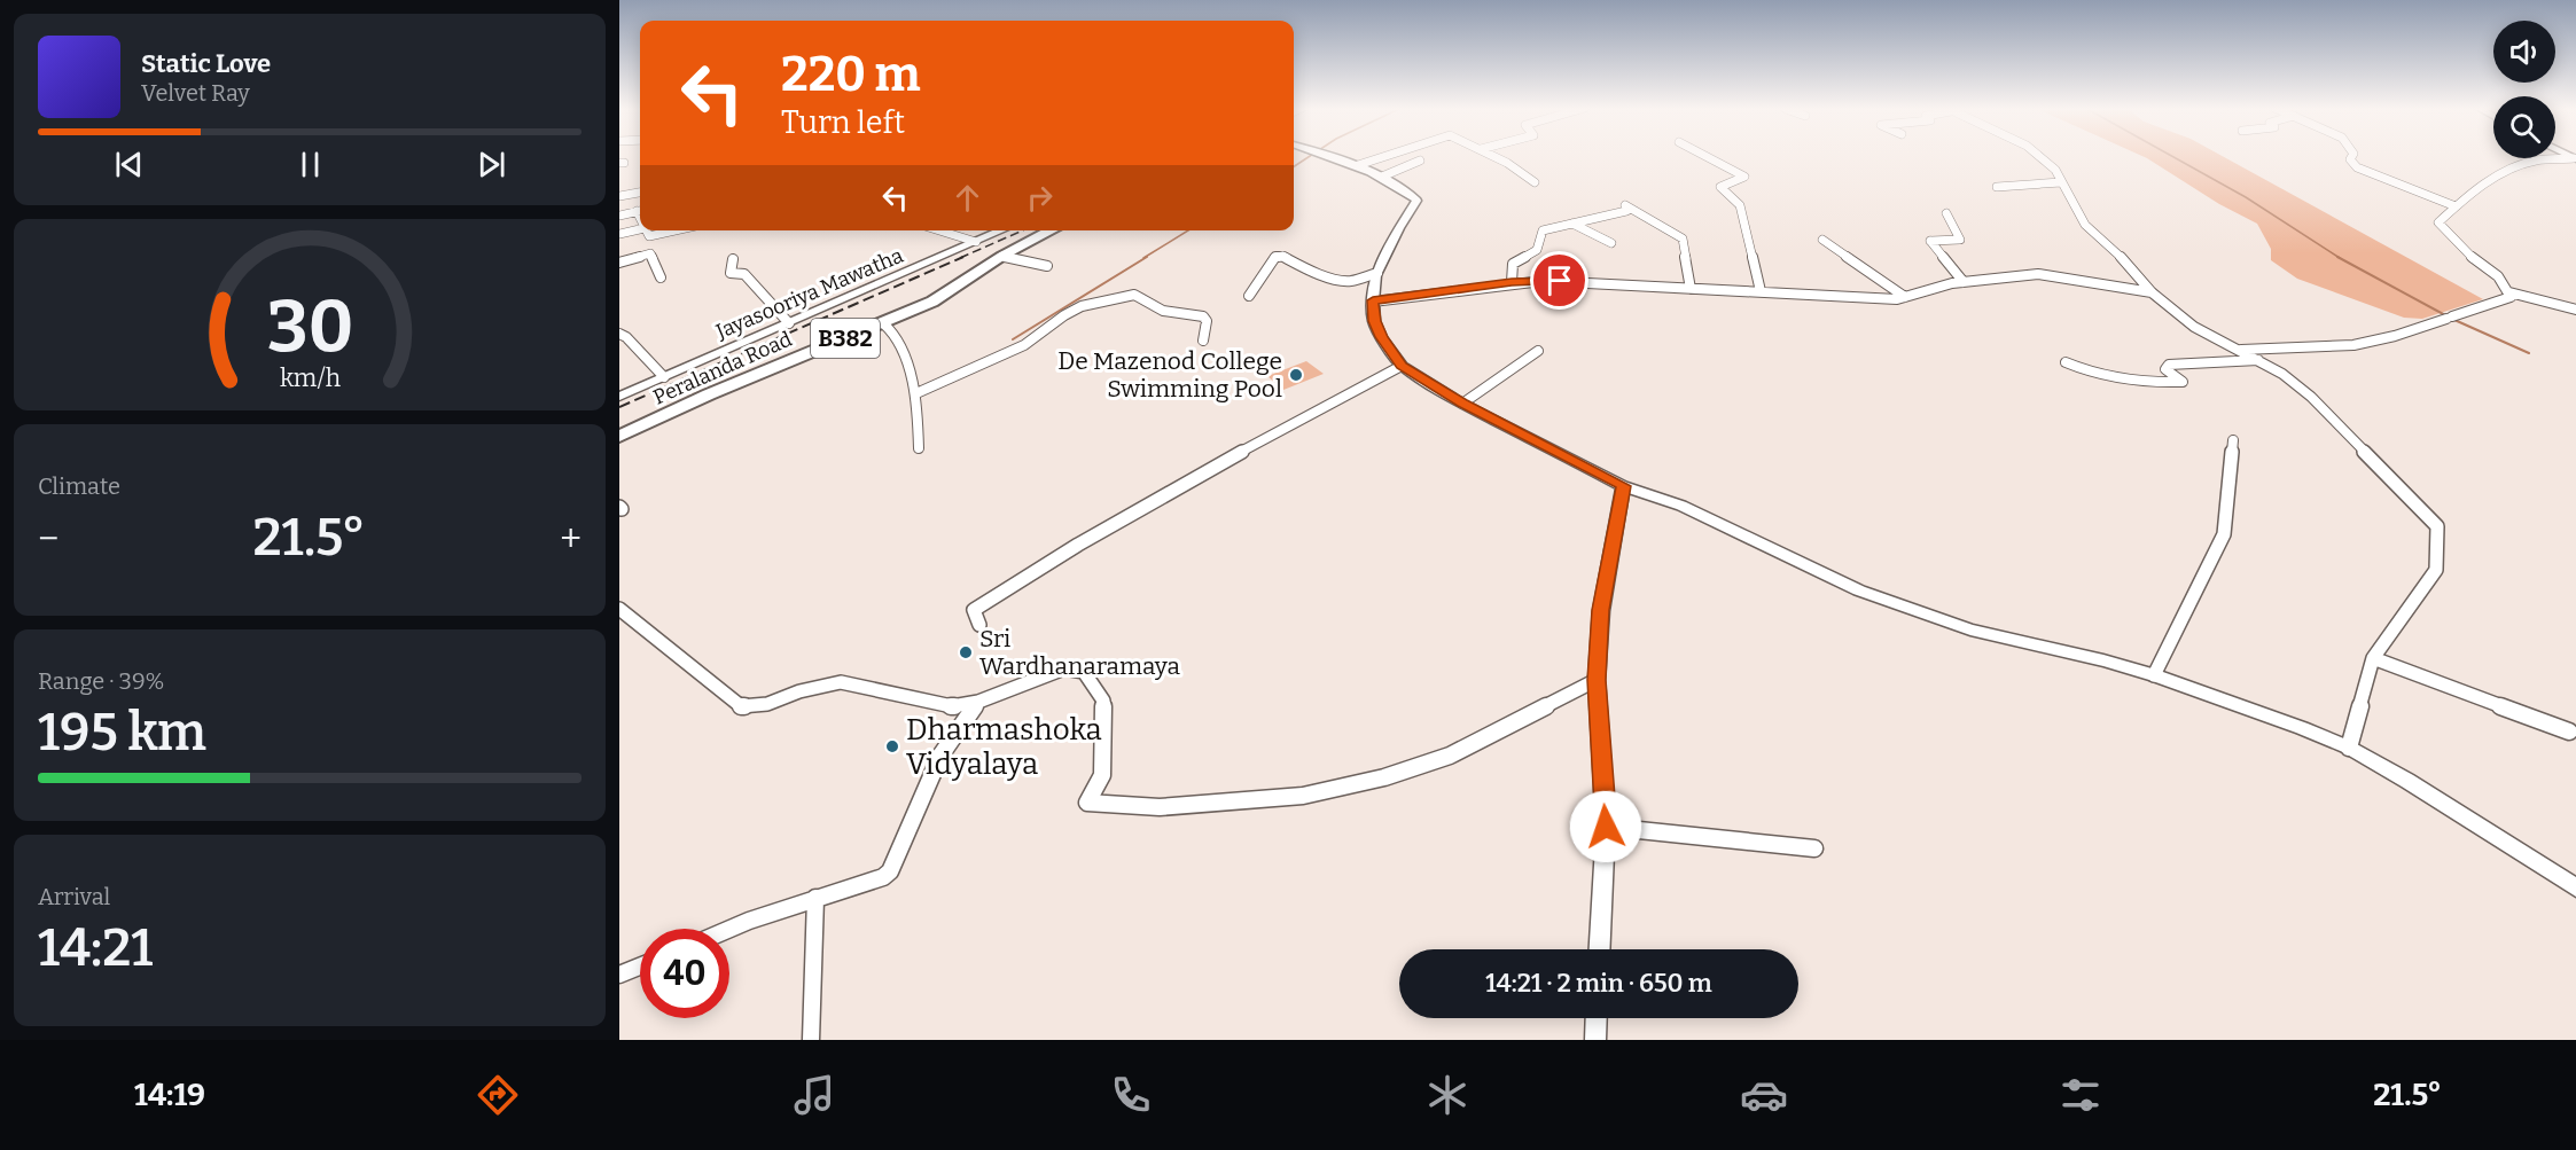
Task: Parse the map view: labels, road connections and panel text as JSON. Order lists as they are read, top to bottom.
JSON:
{
  "streets": {
    "main road": ["B382", "Peralanda Road"],
    "street": ["Jayasooriya Mawatha"]
  },
  "places": ["De Mazenod College Swimming Pool", "Sri Wardhanaramaya", "Dharmashoka Vidyalaya"],
  "page": {
    "turn": ["220 m", "Turn left"],
    "song": ["Static Love", "Velvet Ray"],
    "tile": [
      "Climate",
      ["Range · 39%", "195 km"],
      ["Arrival", "14:21"]
    ],
    "heat": ["−", "21.5°", "+"],
    "limit": "40",
    "trip": "14:21 · 2 min · 650 m",
    "tabs": ["14:19", "21.5°"],
    "gauge": ["30", "km/h"]
  }
}
